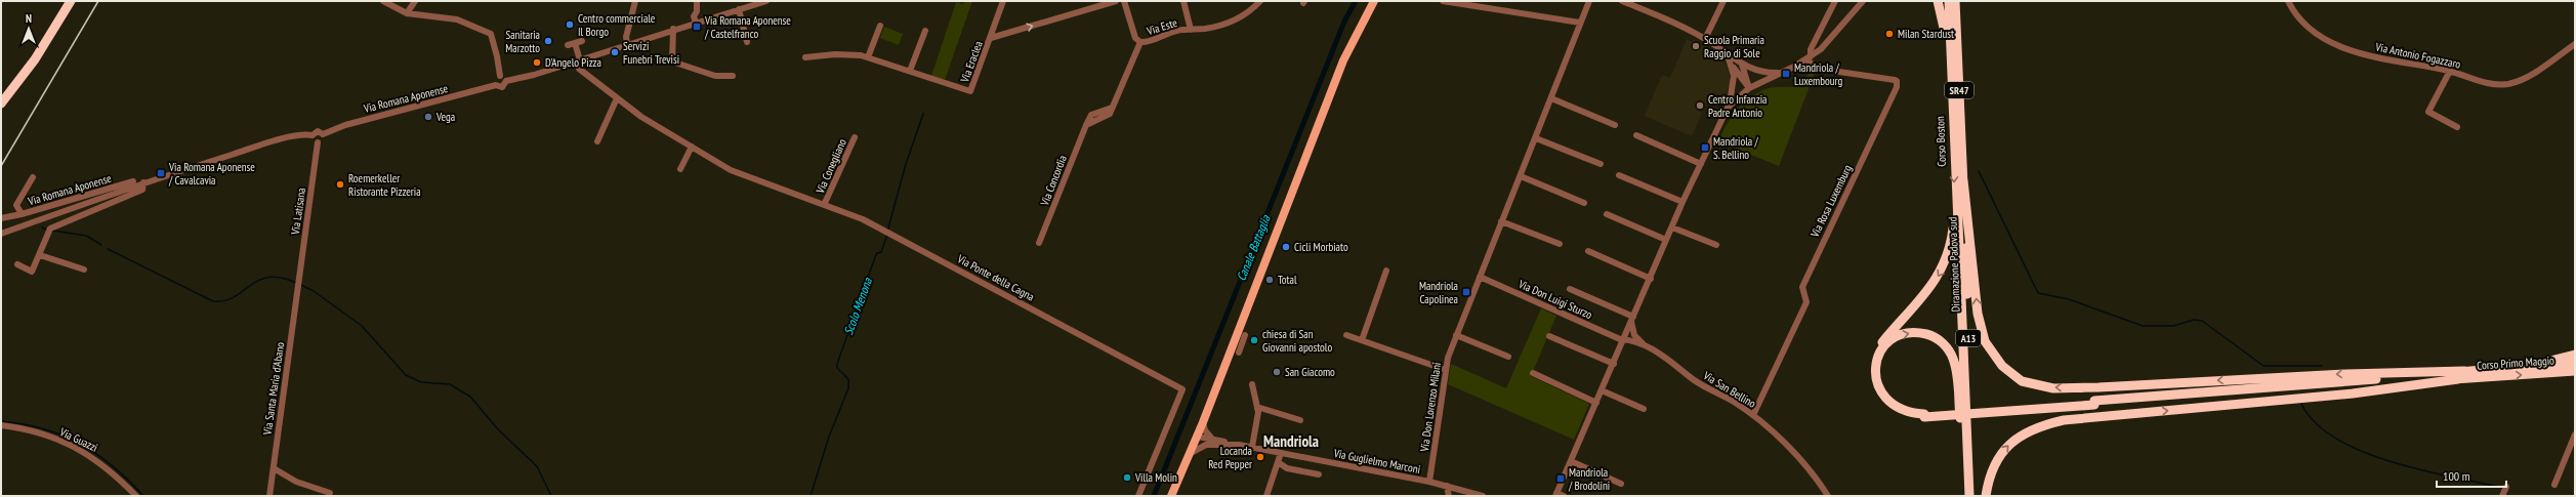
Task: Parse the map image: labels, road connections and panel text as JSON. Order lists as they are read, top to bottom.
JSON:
{
  "streets": {
    "highway": [
      "SR47",
      "Corso Boston",
      "Diramazione Padova sud",
      "A13",
      "Corso Primo Maggio"
    ],
    "street": [
      "Via Este",
      "Via Antonio Fogazzaro",
      "Via Eraclea",
      "Via Romana Aponense",
      "Via Conegliano",
      "Via Concordia",
      "Via Rosa Luxemburg",
      "Via Latisana",
      "Via Ponte della Cagna",
      "Via Don Luigi Sturzo",
      "Via Santa Maria d'Abano",
      "Via San Bellino",
      "Via Don Lorenzo Milani",
      "Via Guazzi",
      "Via Guglielmo Marconi"
    ]
  },
  "crossings": [
    ["Via Este", "Via Concordia"],
    ["Via Romana Aponense", "Via Latisana"],
    ["Via Romana Aponense", "Via Ponte della Cagna"],
    ["Corso Boston", "Diramazione Padova sud"],
    ["Via Conegliano", "Via Ponte della Cagna"],
    ["Via Rosa Luxemburg", "Via San Bellino"],
    ["Via Latisana", "Via Santa Maria d'Abano"],
    ["Via Don Luigi Sturzo", "Via San Bellino"],
    ["Via Don Luigi Sturzo", "Via Don Lorenzo Milani"],
    ["Via Don Lorenzo Milani", "Via Guglielmo Marconi"]
  ],
  "districts": ["Mandriola"],
  "water": ["Canale Battaglia", "Scolo Menona"],
  "places": {
    "other": [
      "Centro commerciale Il Borgo",
      "Milan Stardust",
      "Sanitaria Marzotto",
      "Scuola Primaria Raggio di Sole",
      "Servizi Funebri Trevisi",
      "D'Angelo Pizza",
      "Centro Infanzia Padre Antonio",
      "Vega",
      "Roemerkeller Ristorante Pizzeria",
      "Cicli Morbiato",
      "Total",
      "chiesa di San Giovanni apostolo",
      "San Giacomo",
      "Locanda Red Pepper",
      "Villa Molin"
    ],
    "transit": [
      "Via Romana Aponense / Castelfranco",
      "Mandriola / Luxembourg",
      "Mandriola / S. Bellino",
      "Via Romana Aponense / Cavalcavia",
      "Mandriola Capolinea",
      "Mandriola / Brodolini"
    ]
  },
  "scale_bar": "100 m",
  "north": "top"
}
